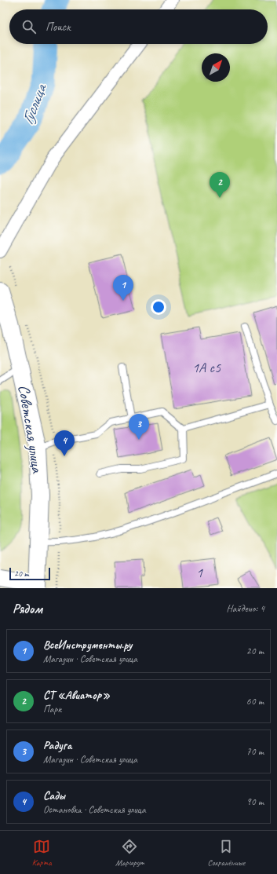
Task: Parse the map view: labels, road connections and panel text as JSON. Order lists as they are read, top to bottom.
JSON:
{
  "streets": {
    "main road": ["Советская улица"]
  },
  "water": ["Гуслица"],
  "house_numbers": ["1А с5", "1"],
  "scale_bar": "20 m",
  "north": "top right",
  "page": {
    "search": "Поиск",
    "pins": [
      "2",
      "1",
      "3",
      "4"
    ],
    "scale": "20 m",
    "heading": ["Рядом", "Найдено: 4"],
    "list": [
      {
        "mark": "1",
        "name": "ВсеИнструменты.ру",
        "note": "Магазин · Советская улица",
        "value": "20 m"
      },
      {
        "mark": "2",
        "name": "СТ «Авиатор»",
        "note": "Парк",
        "value": "60 m"
      },
      {
        "mark": "3",
        "name": "Радуга",
        "note": "Магазин · Советская улица",
        "value": "70 m"
      },
      {
        "mark": "4",
        "name": "Сады",
        "note": "Остановка · Советская улица",
        "value": "90 m"
      }
    ],
    "nav": ["Карта", "Маршрут", "Сохранённые"]
  }
}
